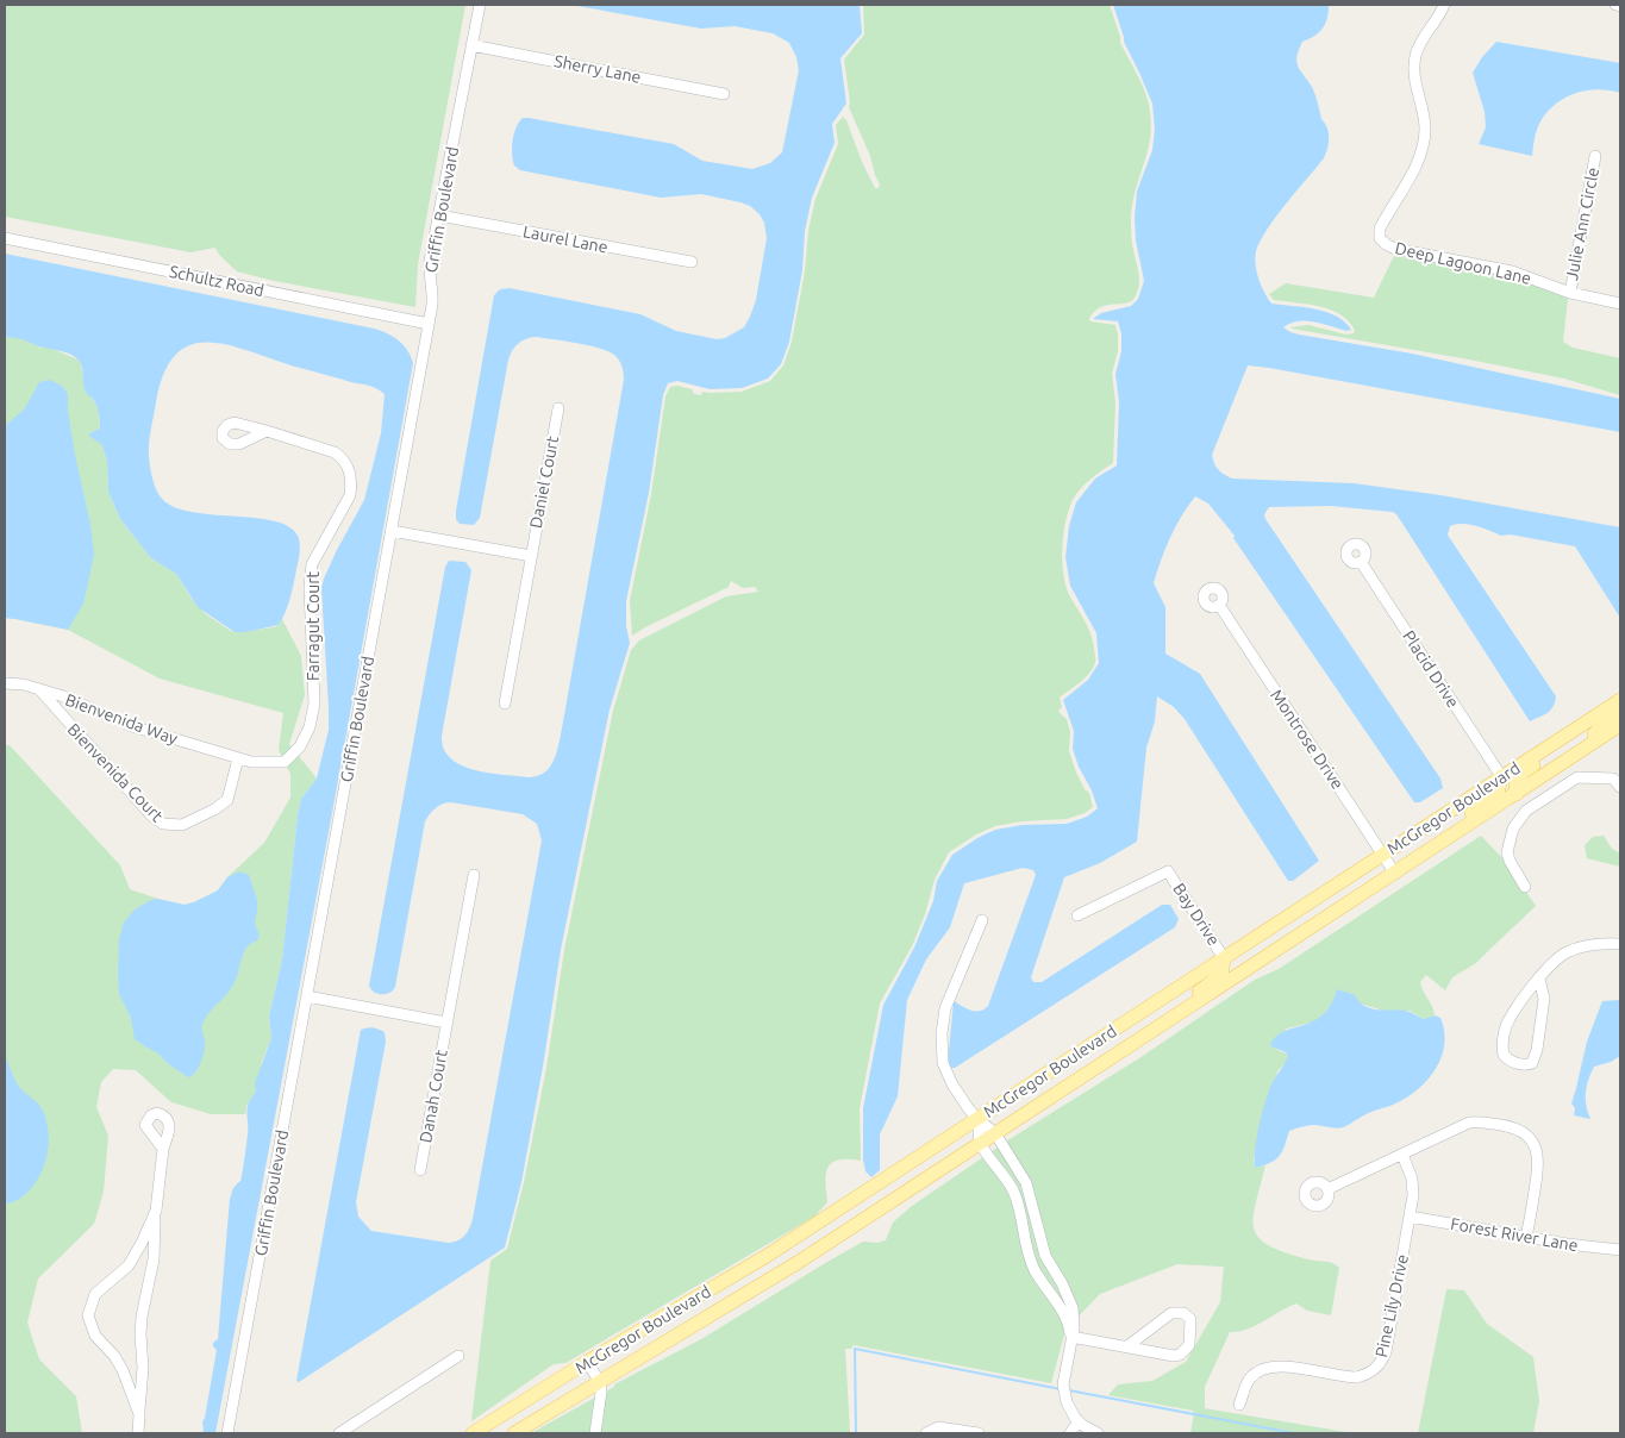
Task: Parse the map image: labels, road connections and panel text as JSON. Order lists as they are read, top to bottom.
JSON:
{
  "streets": {
    "main road": ["McGregor Boulevard"],
    "street": [
      "Sherry Lane",
      "Griffin Boulevard",
      "Julie Ann Circle",
      "Laurel Lane",
      "Deep Lagoon Lane",
      "Schultz Road",
      "Daniel Court",
      "Farragut Court",
      "Placid Drive",
      "Bienvenida Way",
      "Montrose Drive",
      "Bienvenida Court",
      "Bay Drive",
      "Danah Court",
      "Forest River Lane",
      "Pine Lily Drive"
    ]
  },
  "crossings": [
    ["Sherry Lane", "Griffin Boulevard"],
    ["Griffin Boulevard", "Laurel Lane"],
    ["Griffin Boulevard", "Schultz Road"],
    ["Julie Ann Circle", "Deep Lagoon Lane"],
    ["Farragut Court", "Bienvenida Way"],
    ["Farragut Court", "Bienvenida Court"],
    ["Placid Drive", "McGregor Boulevard"],
    ["Bienvenida Way", "Bienvenida Court"],
    ["Montrose Drive", "McGregor Boulevard"],
    ["McGregor Boulevard", "Bay Drive"],
    ["Forest River Lane", "Pine Lily Drive"]
  ]
}
